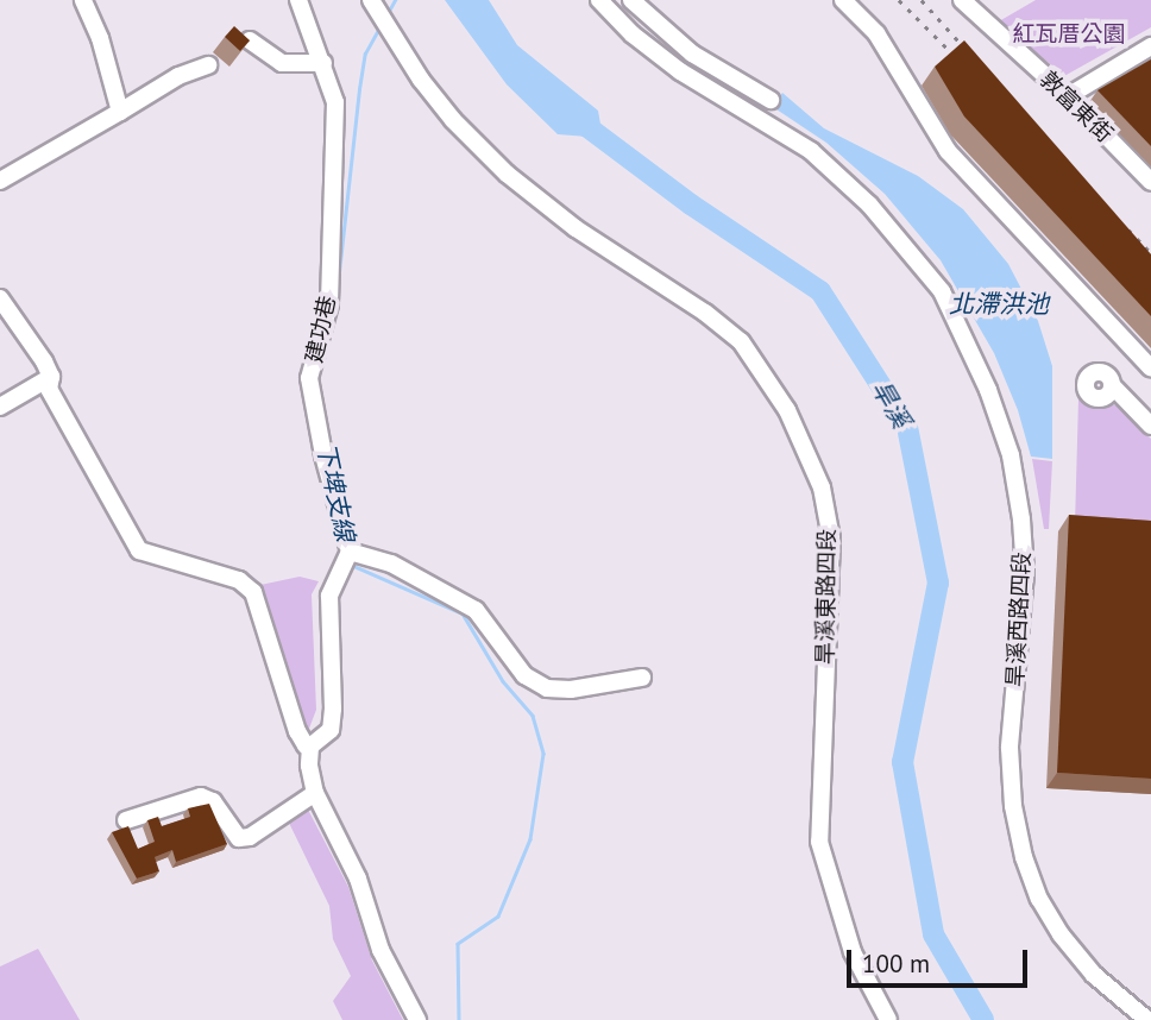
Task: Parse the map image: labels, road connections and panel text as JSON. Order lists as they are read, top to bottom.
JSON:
{
  "streets": {
    "street": [
      "敦富東街",
      "建功巷",
      "旱溪東路四段",
      "旱溪西路四段"
    ]
  },
  "water": ["北滯洪池", "旱溪", "下埤支線"],
  "parks": ["紅瓦厝公園"],
  "scale_bar": "100 m"
}
